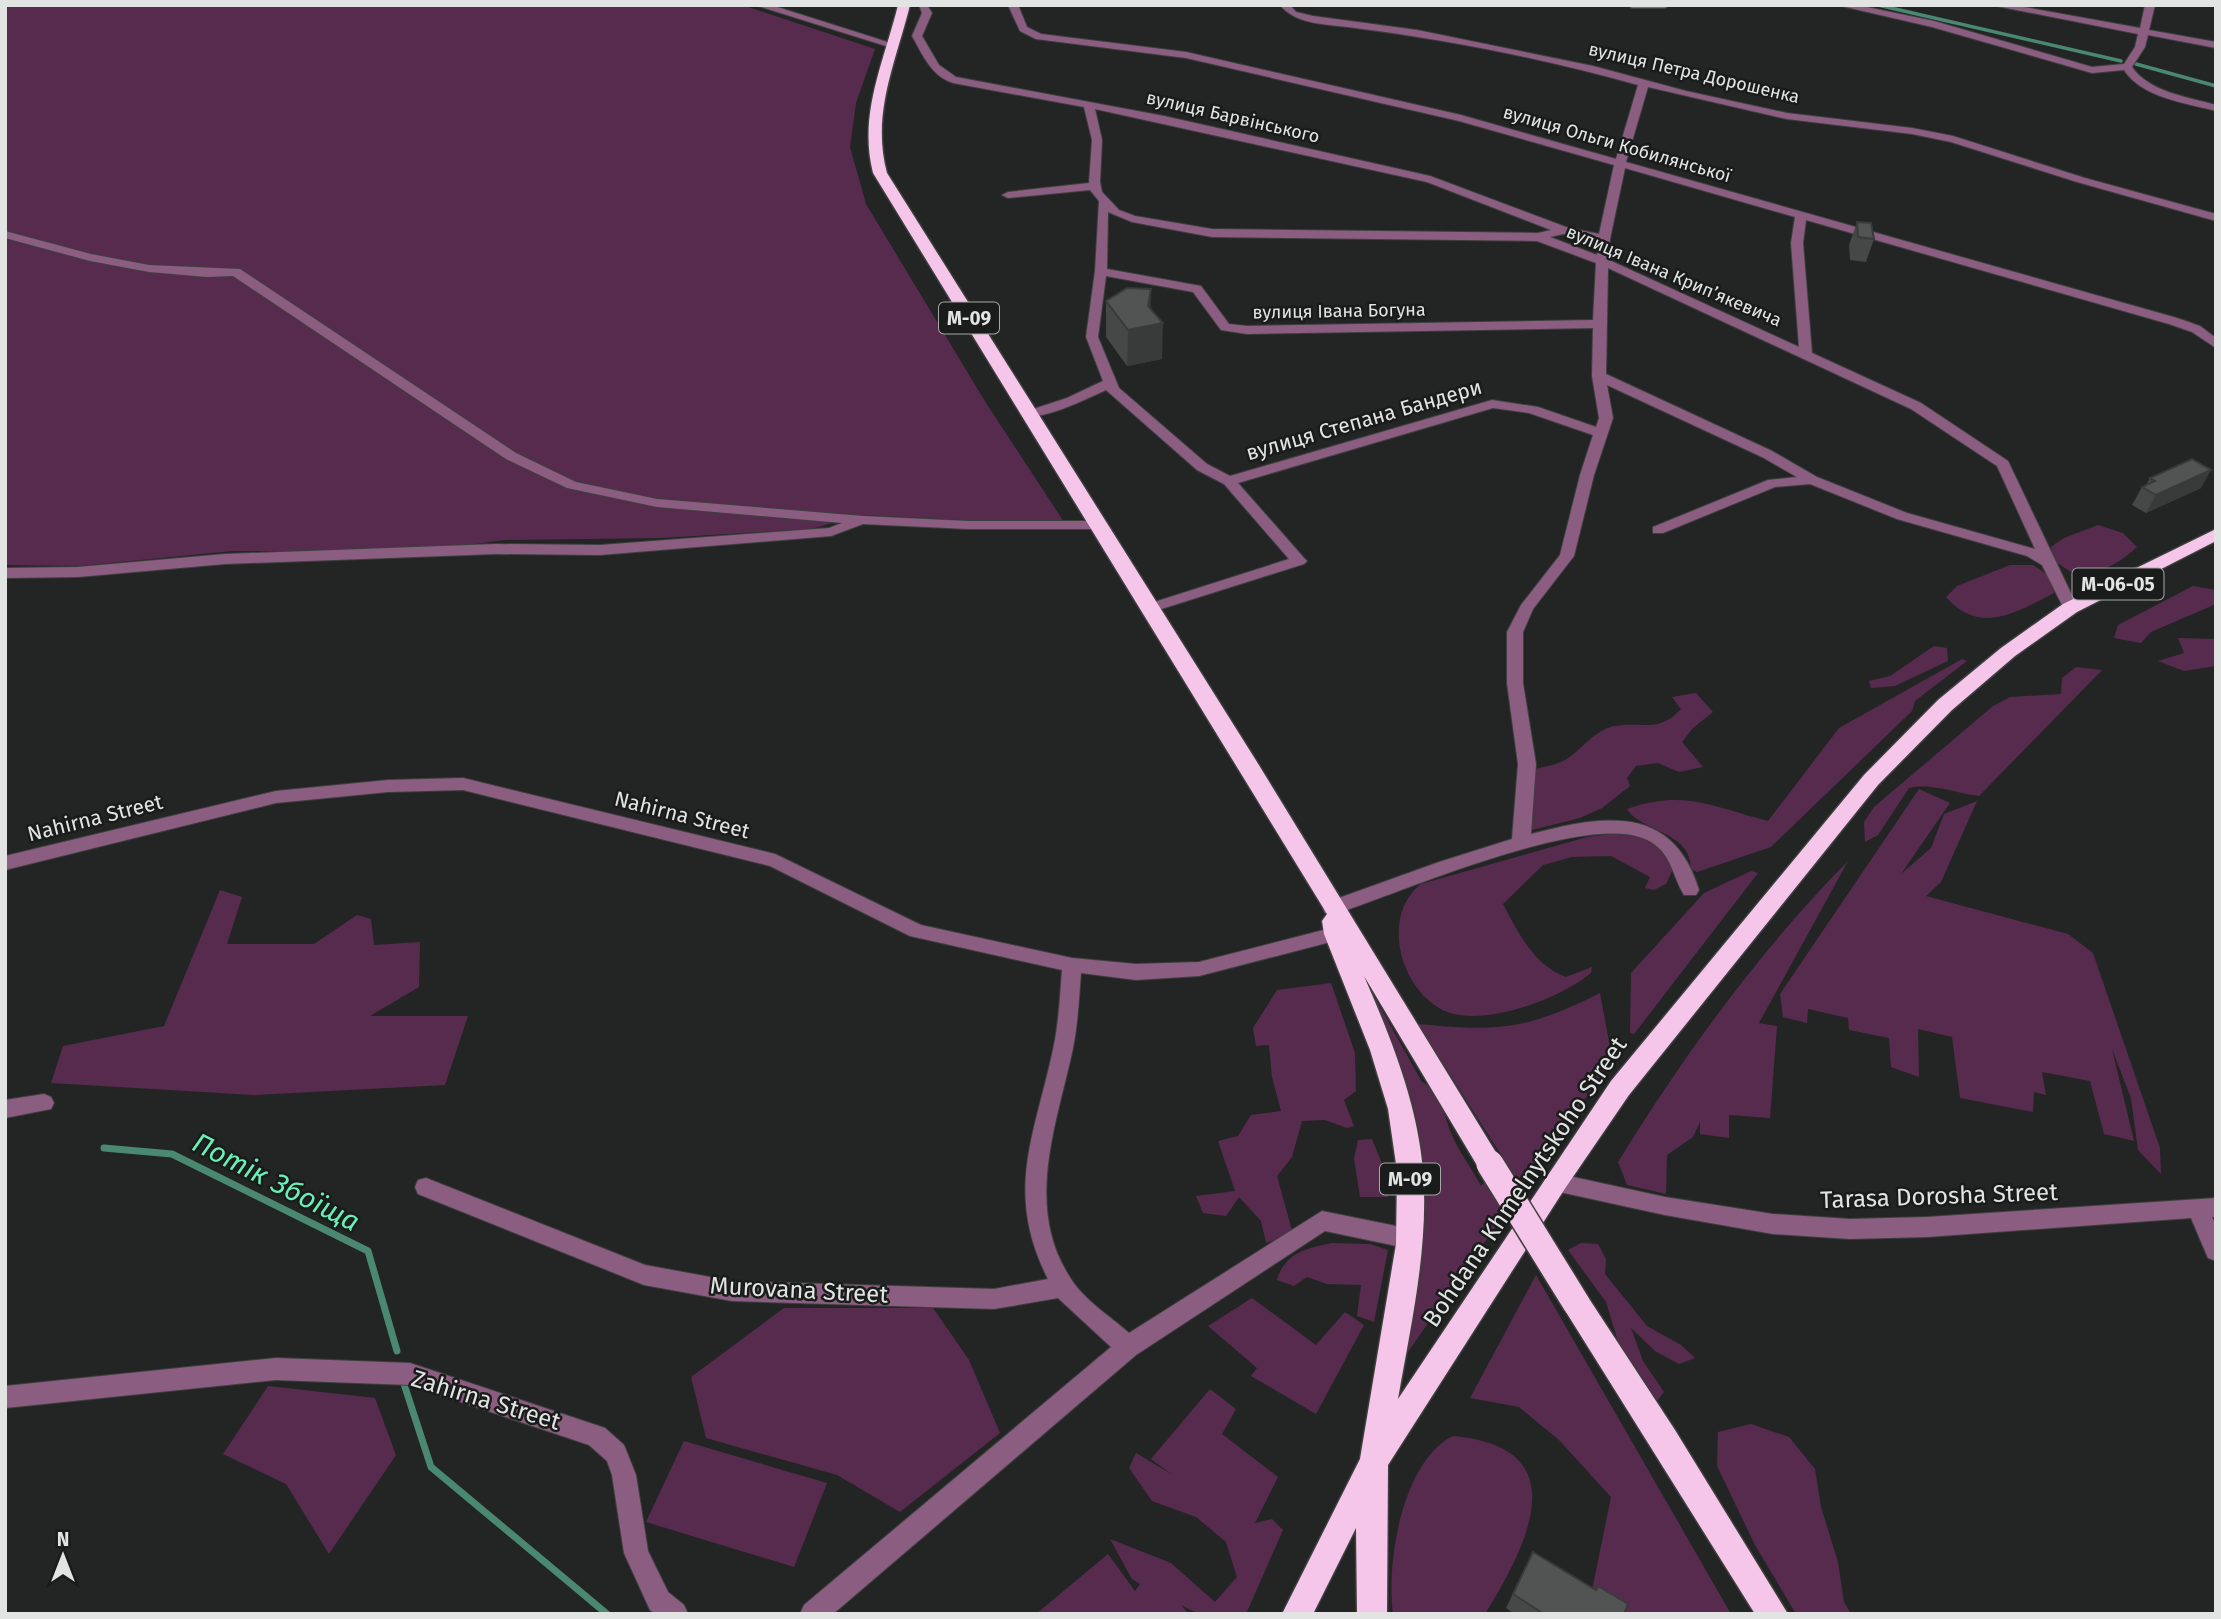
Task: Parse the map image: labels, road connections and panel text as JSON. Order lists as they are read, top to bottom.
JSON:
{
  "streets": {
    "highway": ["М-09", "М-06-05", "Bohdana Khmelnytskoho Street"],
    "street": [
      "вулиця Петра Дорошенка",
      "вулиця Барвінського",
      "вулиця Ольги Кобилянської",
      "вулиця Івана Крипʼякевича",
      "вулиця Івана Богуна",
      "вулиця Степана Бандери",
      "Nahirna Street",
      "Tarasa Dorosha Street",
      "Murovana Street",
      "Zahirna Street"
    ]
  },
  "crossings": [
    ["вулиця Івана Крипʼякевича", "М-06-05"],
    ["вулиця Івана Крипʼякевича", "Bohdana Khmelnytskoho Street"],
    ["М-09", "вулиця Степана Бандери"],
    ["М-09", "Nahirna Street"],
    ["М-09", "Bohdana Khmelnytskoho Street"],
    ["М-06-05", "Bohdana Khmelnytskoho Street"],
    ["Bohdana Khmelnytskoho Street", "Tarasa Dorosha Street"]
  ],
  "water": ["Потік Збоїща"],
  "north": "top"
}
